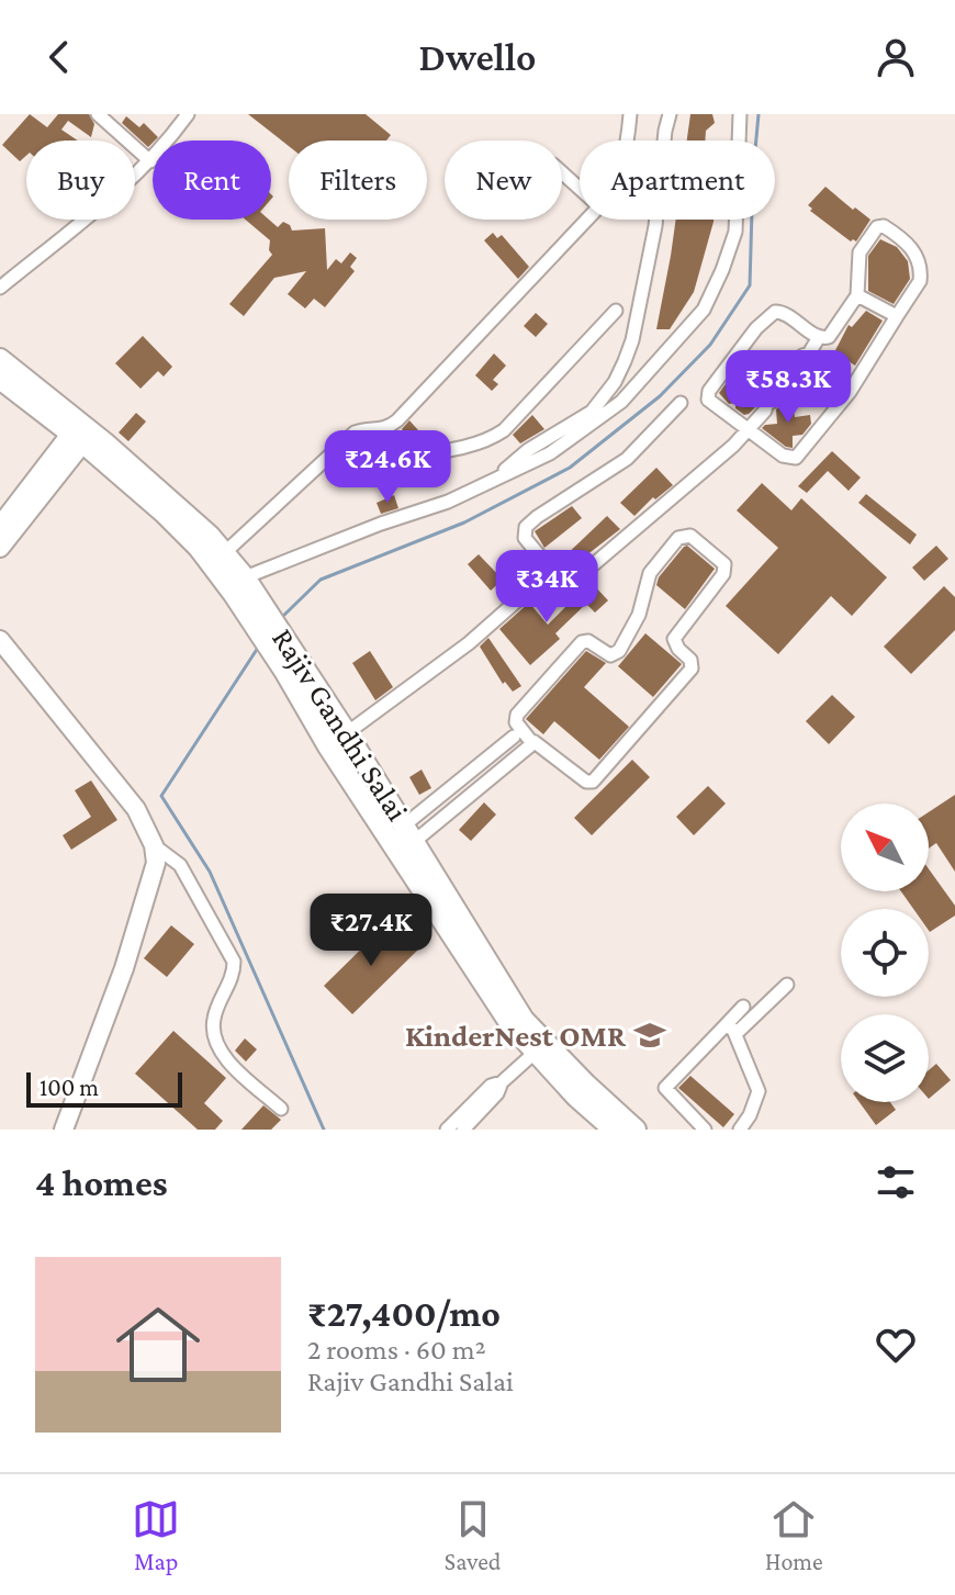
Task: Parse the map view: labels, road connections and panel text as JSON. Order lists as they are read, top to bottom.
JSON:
{
  "streets": {
    "main road": ["Rajiv Gandhi Salai"]
  },
  "places": {
    "school or university": ["KinderNest OMR"]
  },
  "scale_bar": "100 m",
  "north": "top left",
  "page": {
    "header": "Dwello",
    "chip": [
      "Buy",
      "Rent",
      "Filters",
      "New",
      "Apartment"
    ],
    "price": [
      "₹58.3K",
      "₹24.6K",
      "₹34K",
      "₹27.4K"
    ],
    "scale": "100 m",
    "heading": "4 homes",
    "list": [
      {
        "name": "₹27,400/mo",
        "note": "2 rooms · 60 m² · Rajiv Gandhi Salai"
      }
    ],
    "tabs": ["Map", "Saved", "Home"]
  }
}
